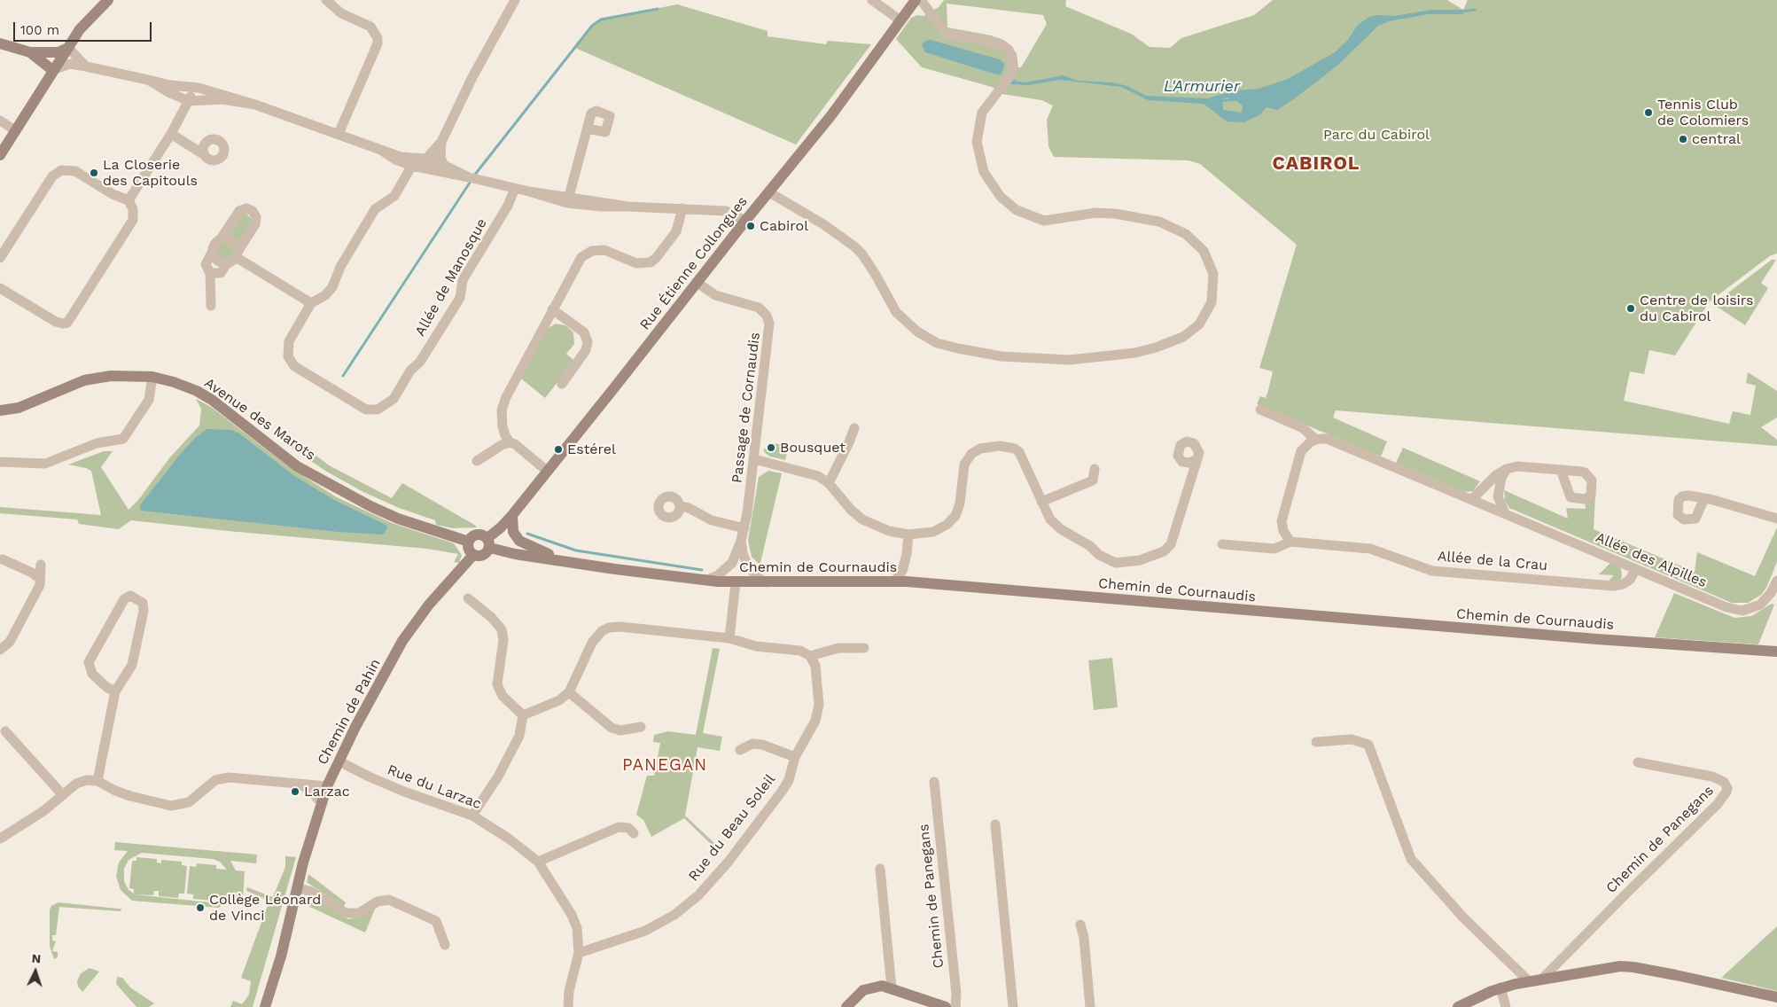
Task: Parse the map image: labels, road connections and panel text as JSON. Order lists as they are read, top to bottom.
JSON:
{
  "streets": {
    "street": [
      "Rue Étienne Collongues",
      "Allée de Manosque",
      "Passage de Cornaudis",
      "Avenue des Marots",
      "Allée des Alpilles",
      "Allée de la Crau",
      "Chemin de Cournaudis",
      "Chemin de Pahin",
      "Rue du Larzac",
      "Rue du Beau Soleil",
      "Chemin de Panegans"
    ]
  },
  "crossings": [
    ["Rue Étienne Collongues", "Passage de Cornaudis"],
    ["Rue Étienne Collongues", "Avenue des Marots"],
    ["Rue Étienne Collongues", "Chemin de Cournaudis"],
    ["Rue Étienne Collongues", "Chemin de Pahin"],
    ["Passage de Cornaudis", "Chemin de Cournaudis"],
    ["Avenue des Marots", "Chemin de Cournaudis"],
    ["Avenue des Marots", "Chemin de Pahin"],
    ["Allée des Alpilles", "Allée de la Crau"],
    ["Chemin de Cournaudis", "Chemin de Pahin"],
    ["Chemin de Pahin", "Rue du Larzac"],
    ["Rue du Larzac", "Rue du Beau Soleil"]
  ],
  "districts": ["CABIROL", "PANEGAN"],
  "water": ["L'Armurier"],
  "parks": ["Parc du Cabirol"],
  "places": [
    "Tennis Club de Colomiers",
    "central",
    "La Closerie des Capitouls",
    "Cabirol",
    "Centre de loisirs du Cabirol",
    "Bousquet",
    "Estérel",
    "Larzac",
    "Collège Léonard de Vinci"
  ],
  "scale_bar": "100 m",
  "north": "top"
}
